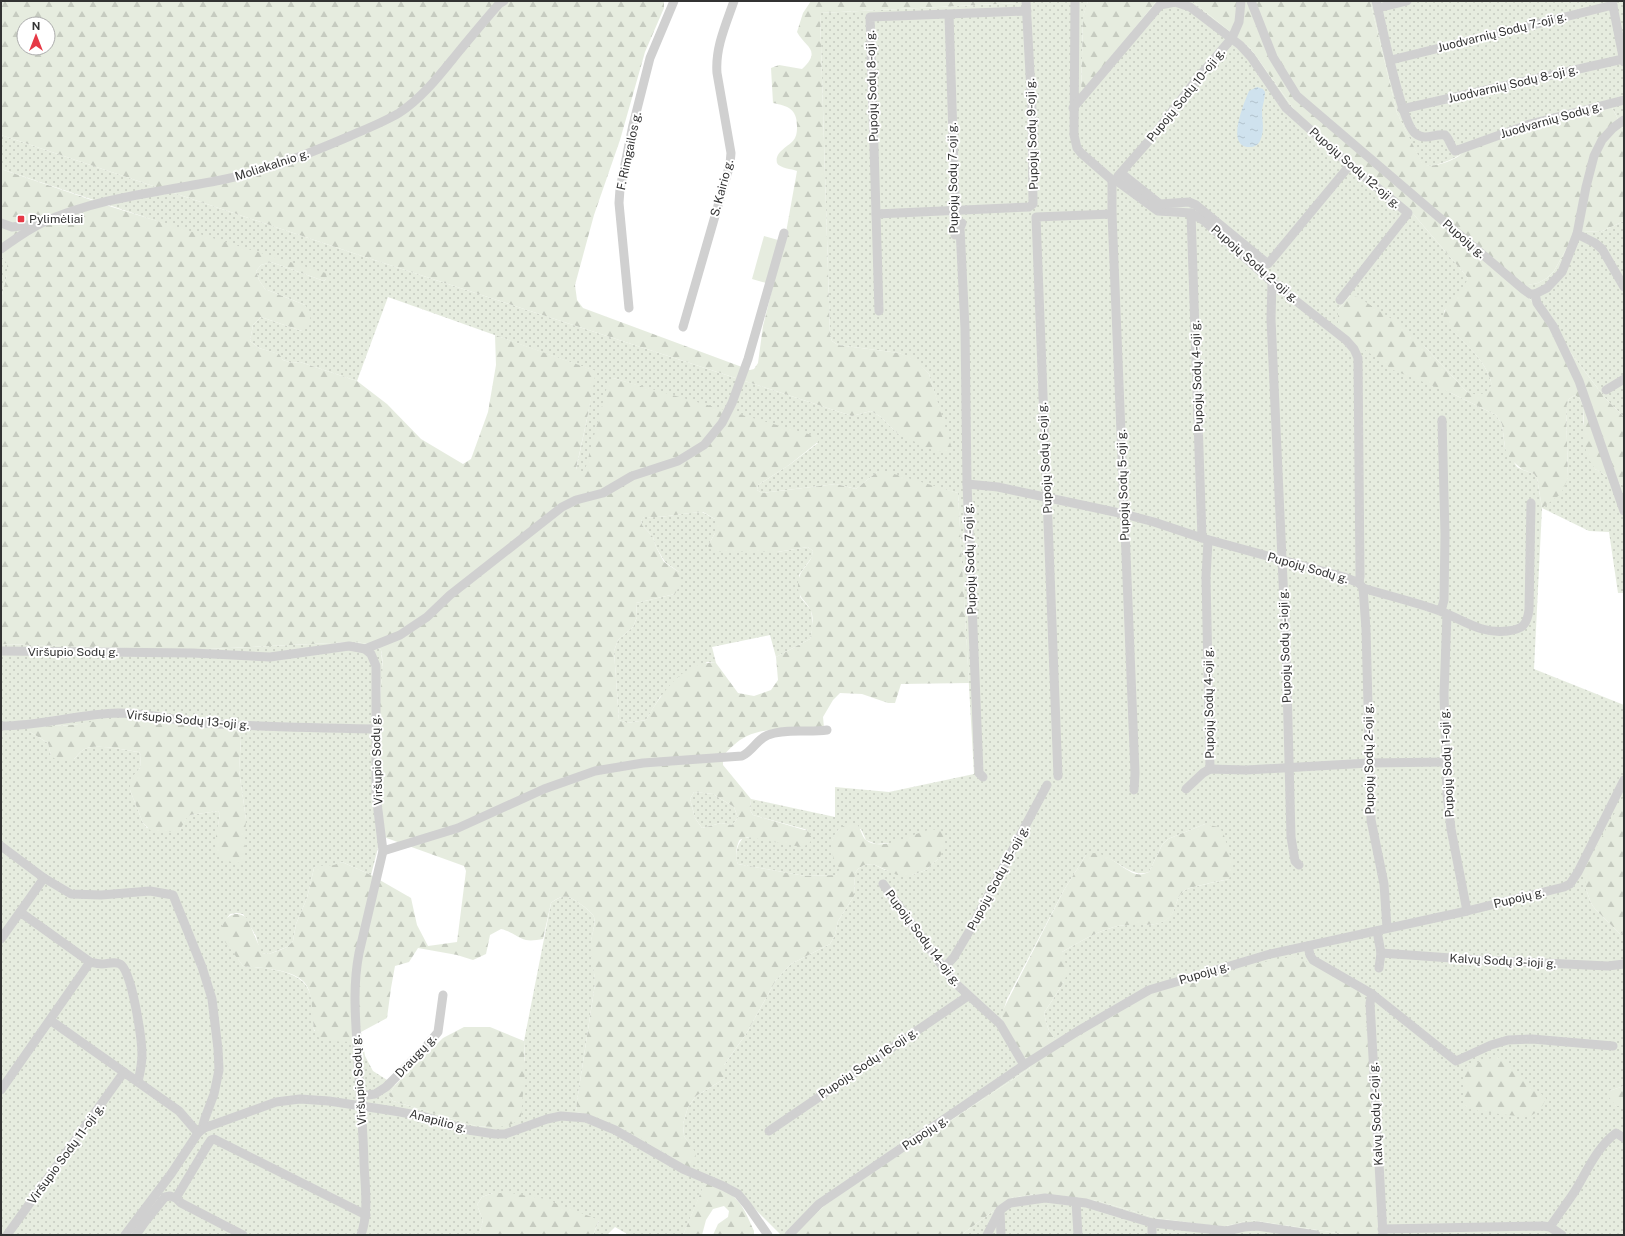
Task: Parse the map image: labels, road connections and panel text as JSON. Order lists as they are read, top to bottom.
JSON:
{
  "streets": {
    "street": [
      "Juodvarnių Sodų 7-oji g.",
      "Juodvarnių Sodų 8-oji g.",
      "Pupojų Sodų 8-oji g.",
      "Pupojų Sodų 10-oji g.",
      "Juodvarnių Sodų g.",
      "Pupojų Sodų 9-oji g.",
      "F. Rimgailos g.",
      "Moliakalnio g.",
      "Pupojų Sodų 12-oji g.",
      "Pupojų Sodų 7-oji g.",
      "S. Kairio g.",
      "Pupojų g.",
      "Pupojų Sodų 2-oji g.",
      "Pupojų Sodų 4-oji g.",
      "Pupojų Sodų 6-oji g.",
      "Pupojų Sodų 5-oji g.",
      "Pupojų Sodų g.",
      "Pupojų Sodų 3-ioji g.",
      "Viršupio Sodų g.",
      "Viršupio Sodų 13-oji g.",
      "Pupojų Sodų 1-oji g.",
      "Pupojų Sodų 15-oji g.",
      "Pupojų Sodų 14-oji g.",
      "Kalvų Sodų 3-ioji g.",
      "Draugų g.",
      "Pupojų Sodų 16-oji g.",
      "Kalvų Sodų 2-oji g.",
      "Anapilio g.",
      "Viršupio Sodų 11-oji g."
    ]
  },
  "crossings": [
    ["Juodvarnių Sodų 7-oji g.", "Juodvarnių Sodų g."],
    ["Juodvarnių Sodų 8-oji g.", "Juodvarnių Sodų g."],
    ["Pupojų Sodų 8-oji g.", "Pupojų Sodų 9-oji g."],
    ["Pupojų Sodų 8-oji g.", "Pupojų Sodų 7-oji g."],
    ["Pupojų Sodų 10-oji g.", "Pupojų Sodų 12-oji g."],
    ["Pupojų Sodų 10-oji g.", "Pupojų Sodų 5-oji g."],
    ["Pupojų Sodų 9-oji g.", "Pupojų Sodų 7-oji g."],
    ["Pupojų Sodų 7-oji g.", "Pupojų Sodų g."],
    ["Pupojų g.", "Pupojų Sodų 2-oji g."],
    ["Pupojų g.", "Pupojų Sodų 1-oji g."],
    ["Pupojų g.", "Pupojų Sodų 14-oji g."],
    ["Pupojų Sodų 2-oji g.", "Pupojų Sodų 4-oji g."],
    ["Pupojų Sodų 2-oji g.", "Pupojų Sodų g."],
    ["Pupojų Sodų 2-oji g.", "Pupojų Sodų 3-ioji g."],
    ["Pupojų Sodų 4-oji g.", "Pupojų Sodų g."],
    ["Pupojų Sodų 6-oji g.", "Pupojų Sodų 5-oji g."],
    ["Pupojų Sodų 6-oji g.", "Pupojų Sodų g."],
    ["Pupojų Sodų 5-oji g.", "Pupojų Sodų g."],
    ["Pupojų Sodų g.", "Pupojų Sodų 3-ioji g."],
    ["Pupojų Sodų g.", "Pupojų Sodų 1-oji g."],
    ["Viršupio Sodų g.", "Viršupio Sodų 13-oji g."],
    ["Viršupio Sodų g.", "Draugų g."],
    ["Viršupio Sodų g.", "Anapilio g."],
    ["Pupojų Sodų 15-oji g.", "Pupojų Sodų 14-oji g."],
    ["Pupojų Sodų 14-oji g.", "Pupojų Sodų 16-oji g."],
    ["Draugų g.", "Anapilio g."]
  ],
  "places": {
    "transit": ["Pylimėliai"]
  },
  "north": "top"
}
